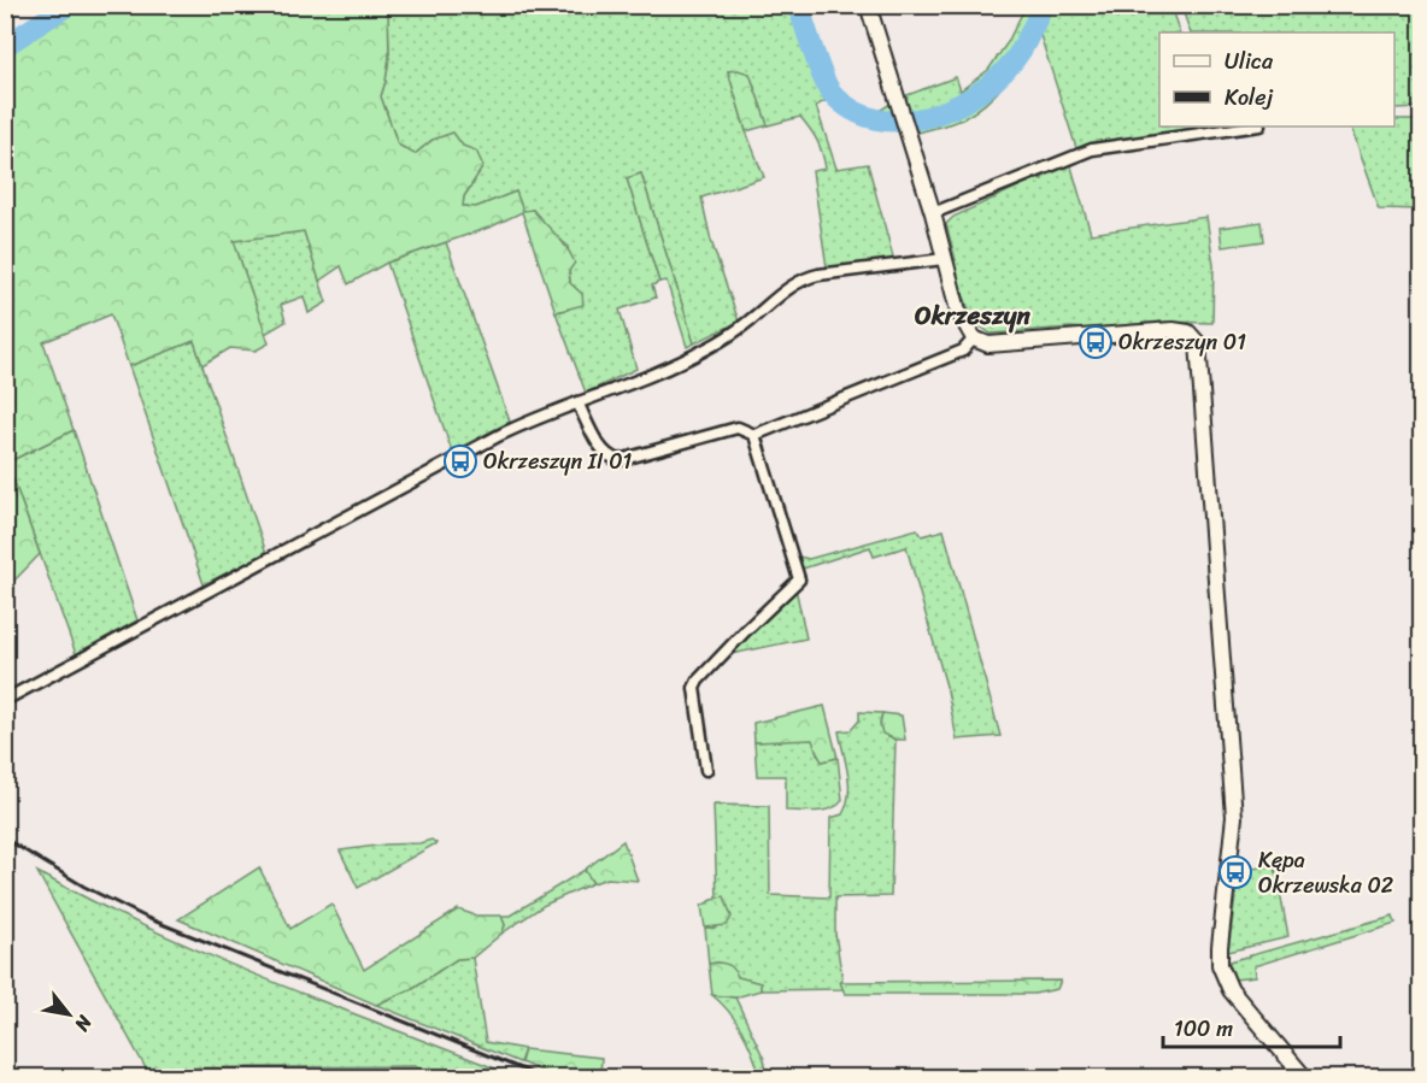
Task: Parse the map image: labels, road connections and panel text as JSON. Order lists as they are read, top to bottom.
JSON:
{
  "districts": ["Okrzeszyn"],
  "places": {
    "bus stop": ["Okrzeszyn 01", "Okrzeszyn II 01", "Kępa Okrzewska 02"]
  },
  "legend": ["Ulica", "Kolej"],
  "scale_bar": "100 m",
  "north": "bottom right"
}
